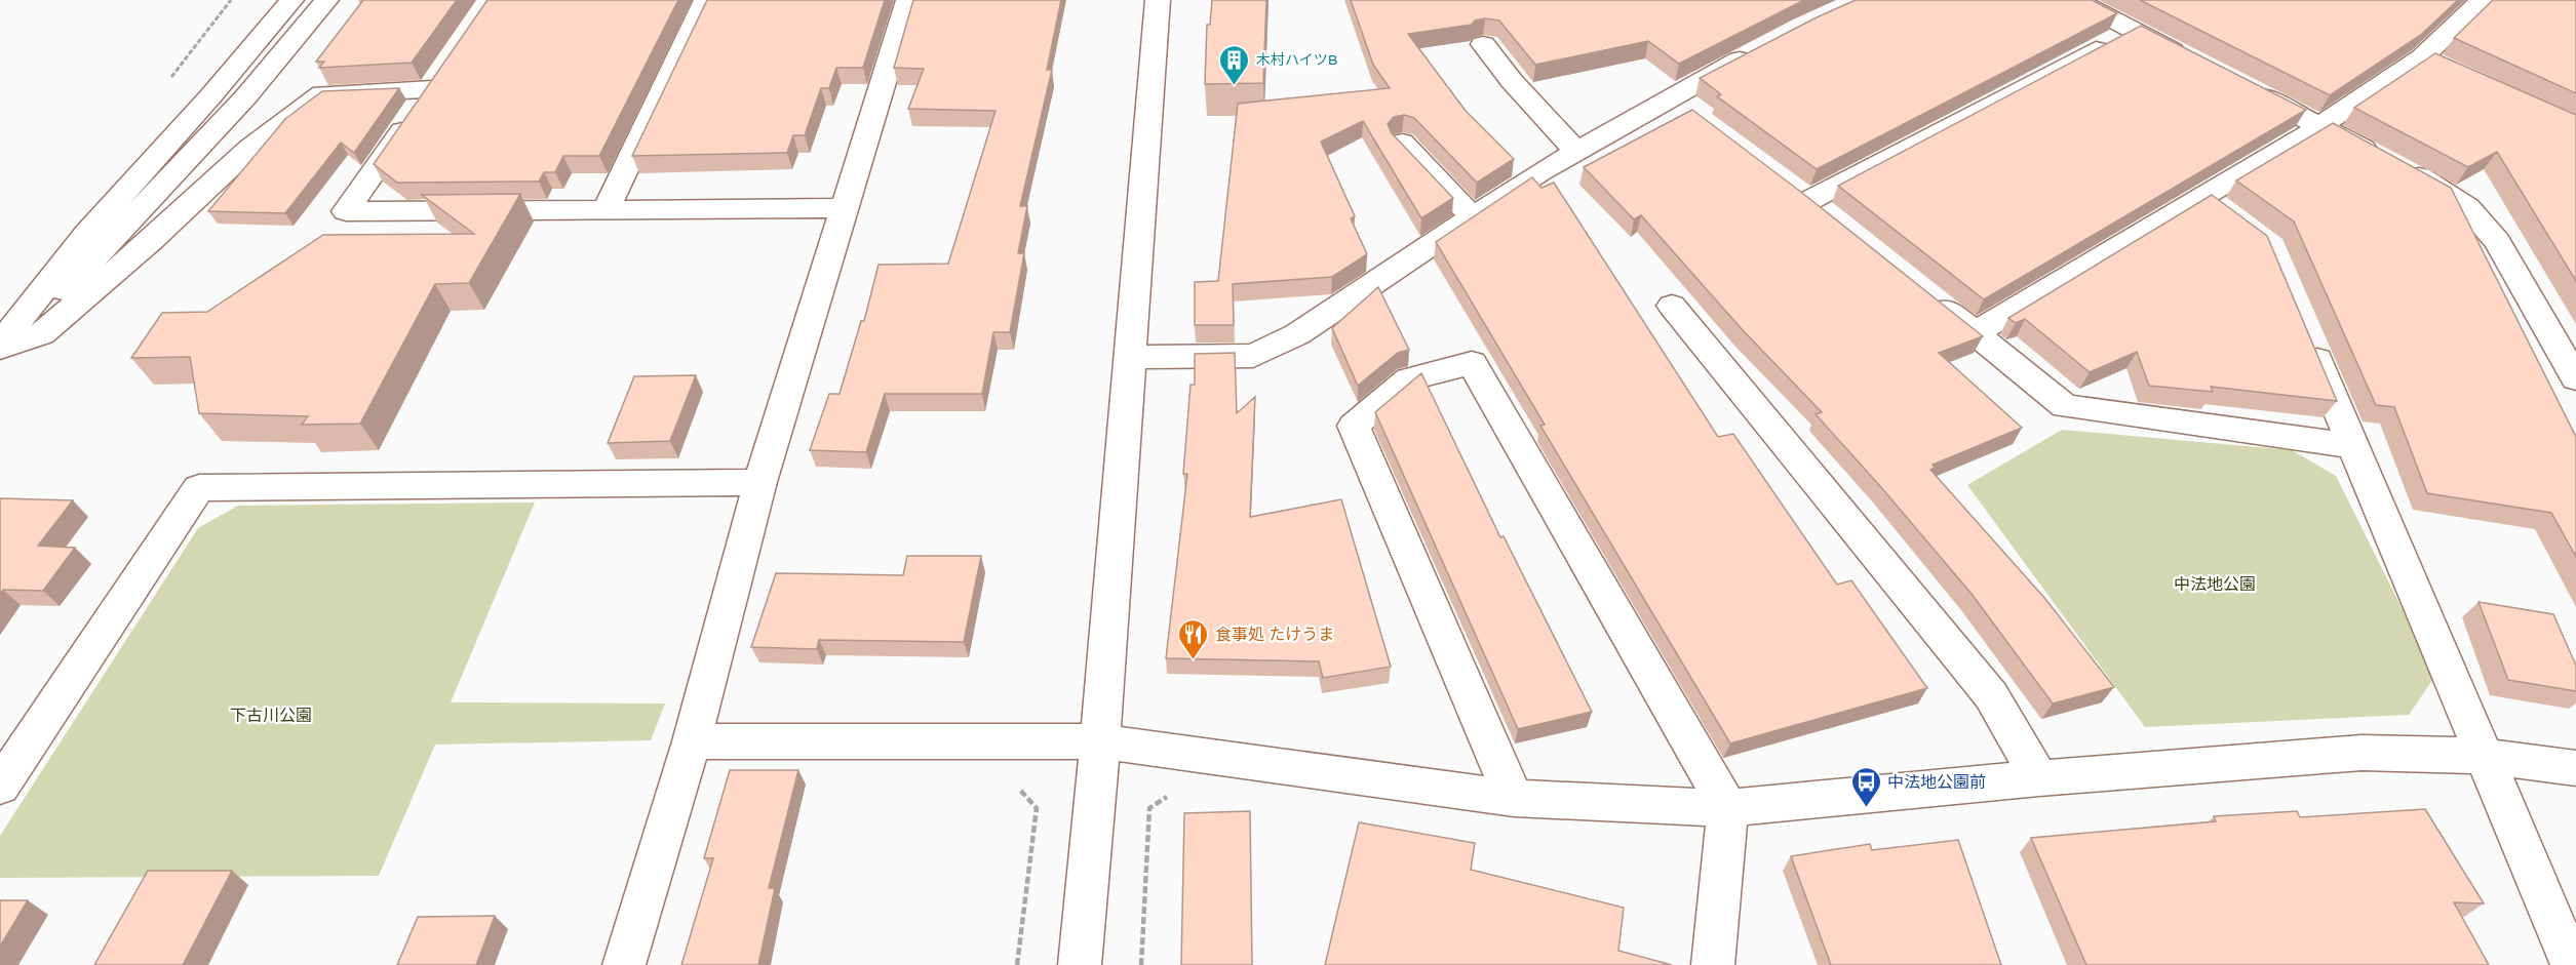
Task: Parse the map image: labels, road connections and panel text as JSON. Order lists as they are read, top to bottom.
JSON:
{
  "parks": ["中法地公園", "下古川公園"],
  "places": {
    "building": ["木村ハイツB"],
    "restaurant": ["食事処 たけうま"],
    "bus stop": ["中法地公園前"]
  }
}
